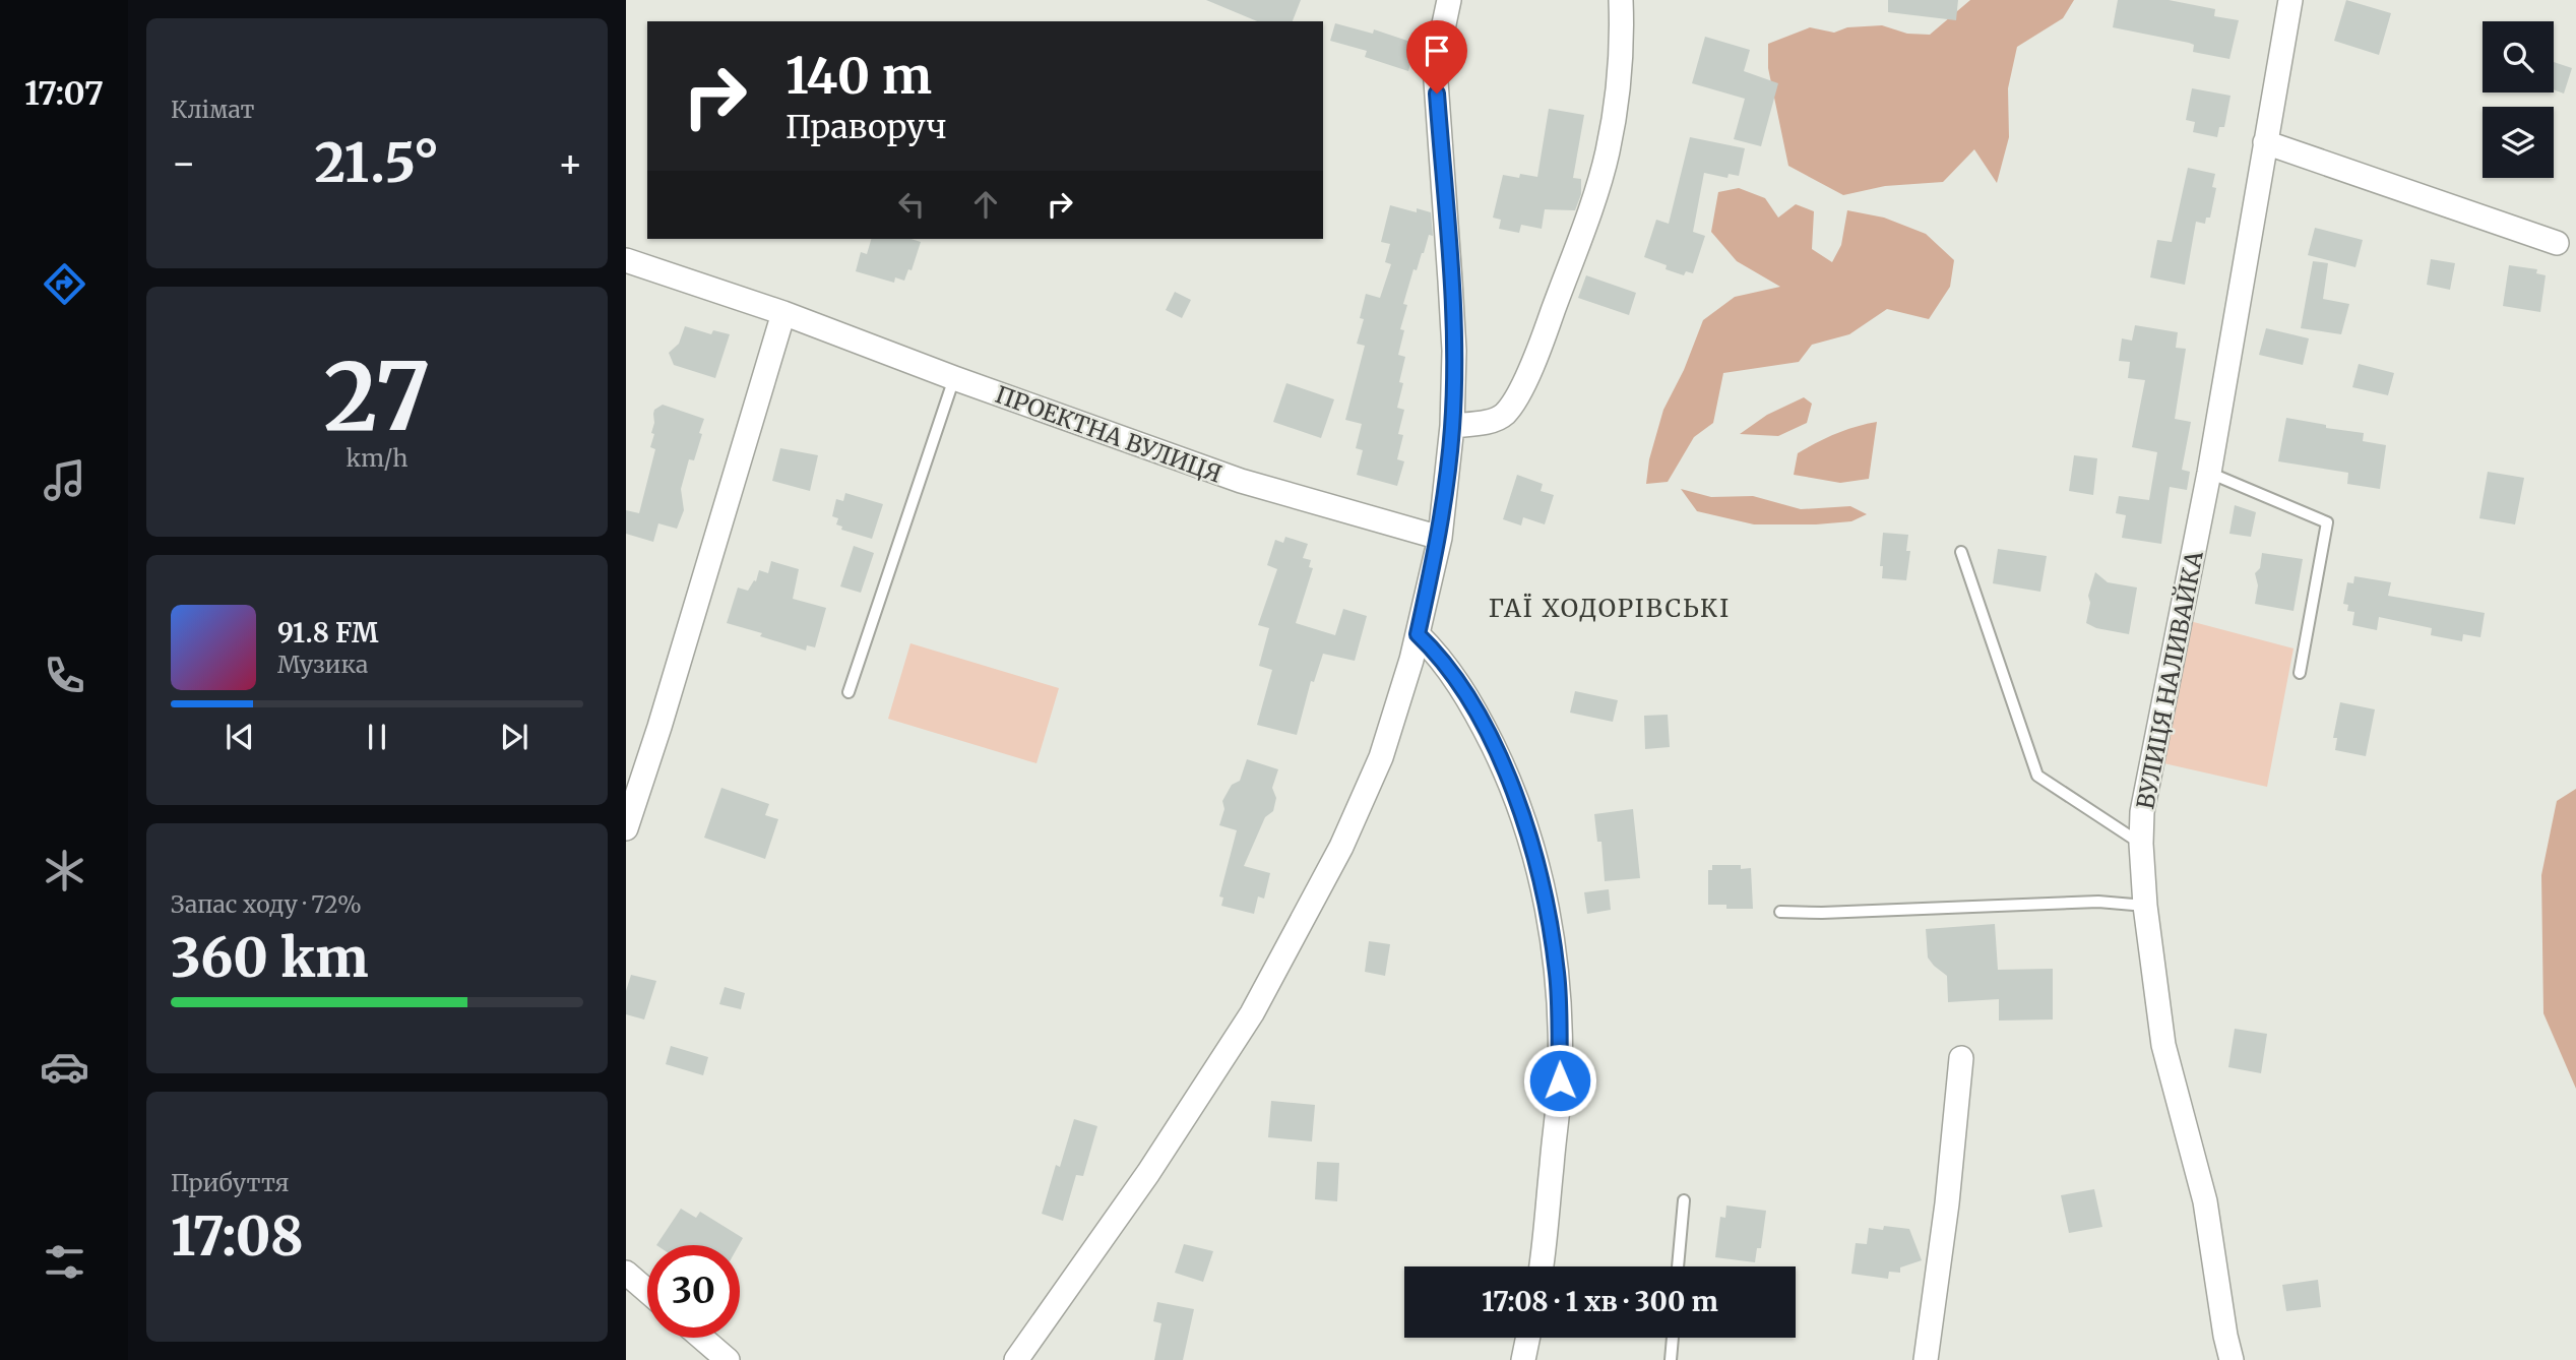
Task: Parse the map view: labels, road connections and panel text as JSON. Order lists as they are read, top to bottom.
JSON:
{
  "streets": {
    "street": ["ПРОЕКТНА ВУЛИЦЯ", "ВУЛИЦЯ НАЛИВАЙКА"]
  },
  "districts": ["ГАЇ ХОДОРІВСЬКІ"],
  "page": {
    "tabs": "17:07",
    "tile": [
      "Клімат",
      ["27", "km/h"],
      ["Запас ходу · 72%", "360 km"],
      ["Прибуття", "17:08"]
    ],
    "turn": ["140 m", "Праворуч"],
    "heat": ["−", "21.5°", "+"],
    "song": ["91.8 FM", "Музика"],
    "limit": "30",
    "trip": "17:08 · 1 хв · 300 m"
  }
}
